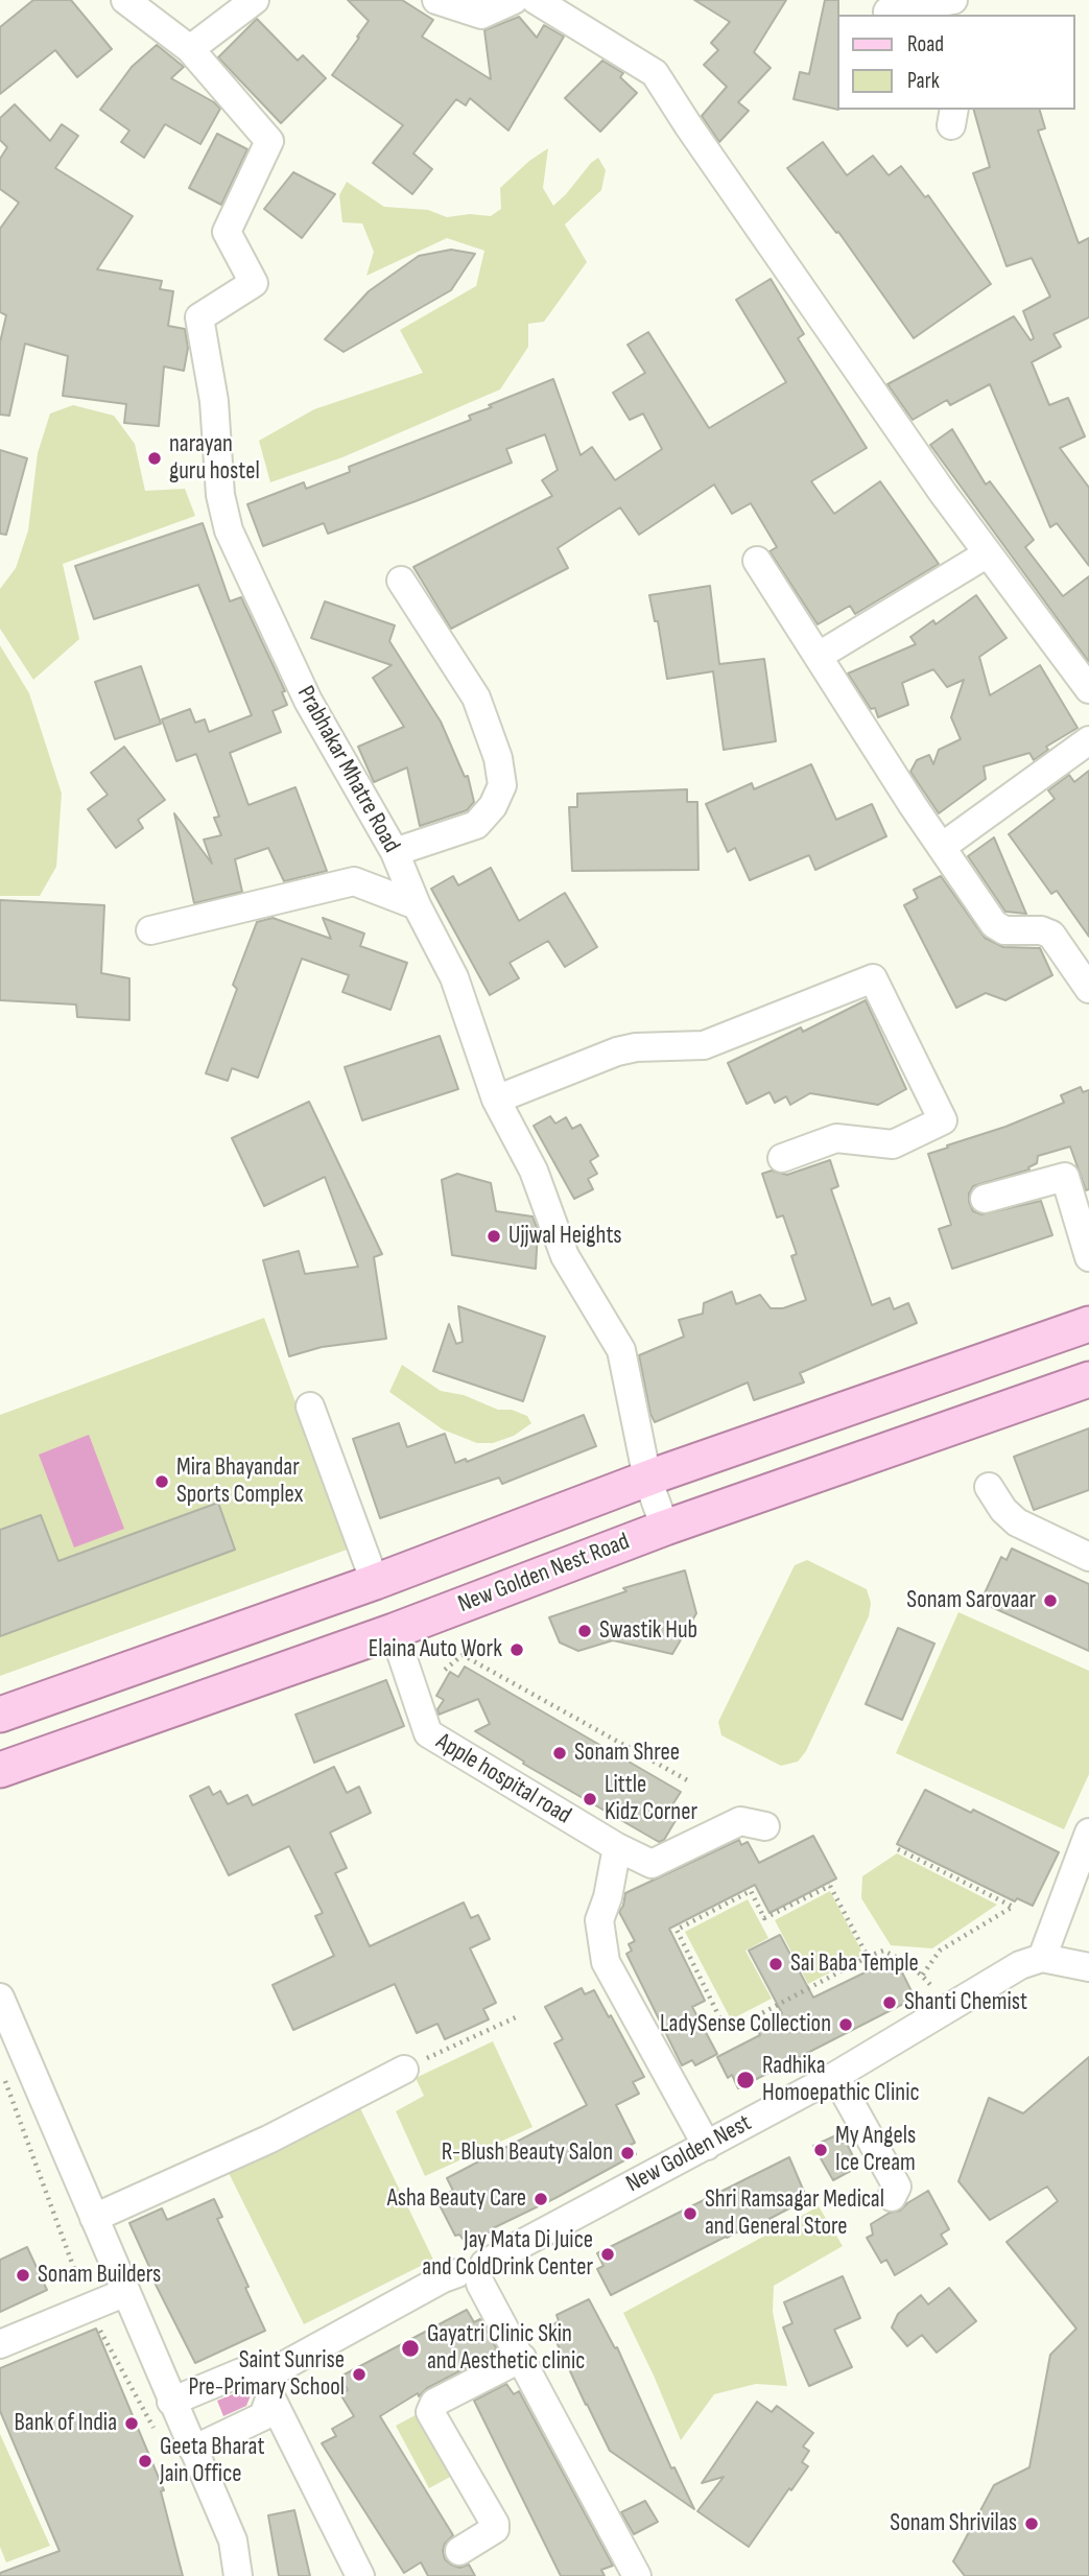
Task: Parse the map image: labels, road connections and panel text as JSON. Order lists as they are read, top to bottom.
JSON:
{
  "streets": {
    "main road": ["New Golden Nest Road"],
    "street": ["Prabhakar Mhatre Road", "Apple hospital road", "New Golden Nest"]
  },
  "crossings": [
    ["Prabhakar Mhatre Road", "New Golden Nest Road"],
    ["New Golden Nest Road", "Apple hospital road"]
  ],
  "places": [
    "narayan guru hostel",
    "Ujjwal Heights",
    "Mira Bhayandar Sports Complex",
    "Sonam Sarovaar",
    "Swastik Hub",
    "Elaina Auto Work",
    "Sonam Shree",
    "Little Kidz Corner",
    "Sai Baba Temple",
    "Shanti Chemist",
    "LadySense Collection",
    "Radhika Homoepathic Clinic",
    "My Angels Ice Cream",
    "R-Blush Beauty Salon",
    "Asha Beauty Care",
    "Shri Ramsagar Medical and General Store",
    "Jay Mata Di Juice and ColdDrink Center",
    "Sonam Builders",
    "Gayatri Clinic Skin and Aesthetic clinic",
    "Saint Sunrise Pre-Primary School",
    "Bank of India",
    "Geeta Bharat Jain Office",
    "Sonam Shrivilas"
  ],
  "legend": ["Road", "Park"]
}
